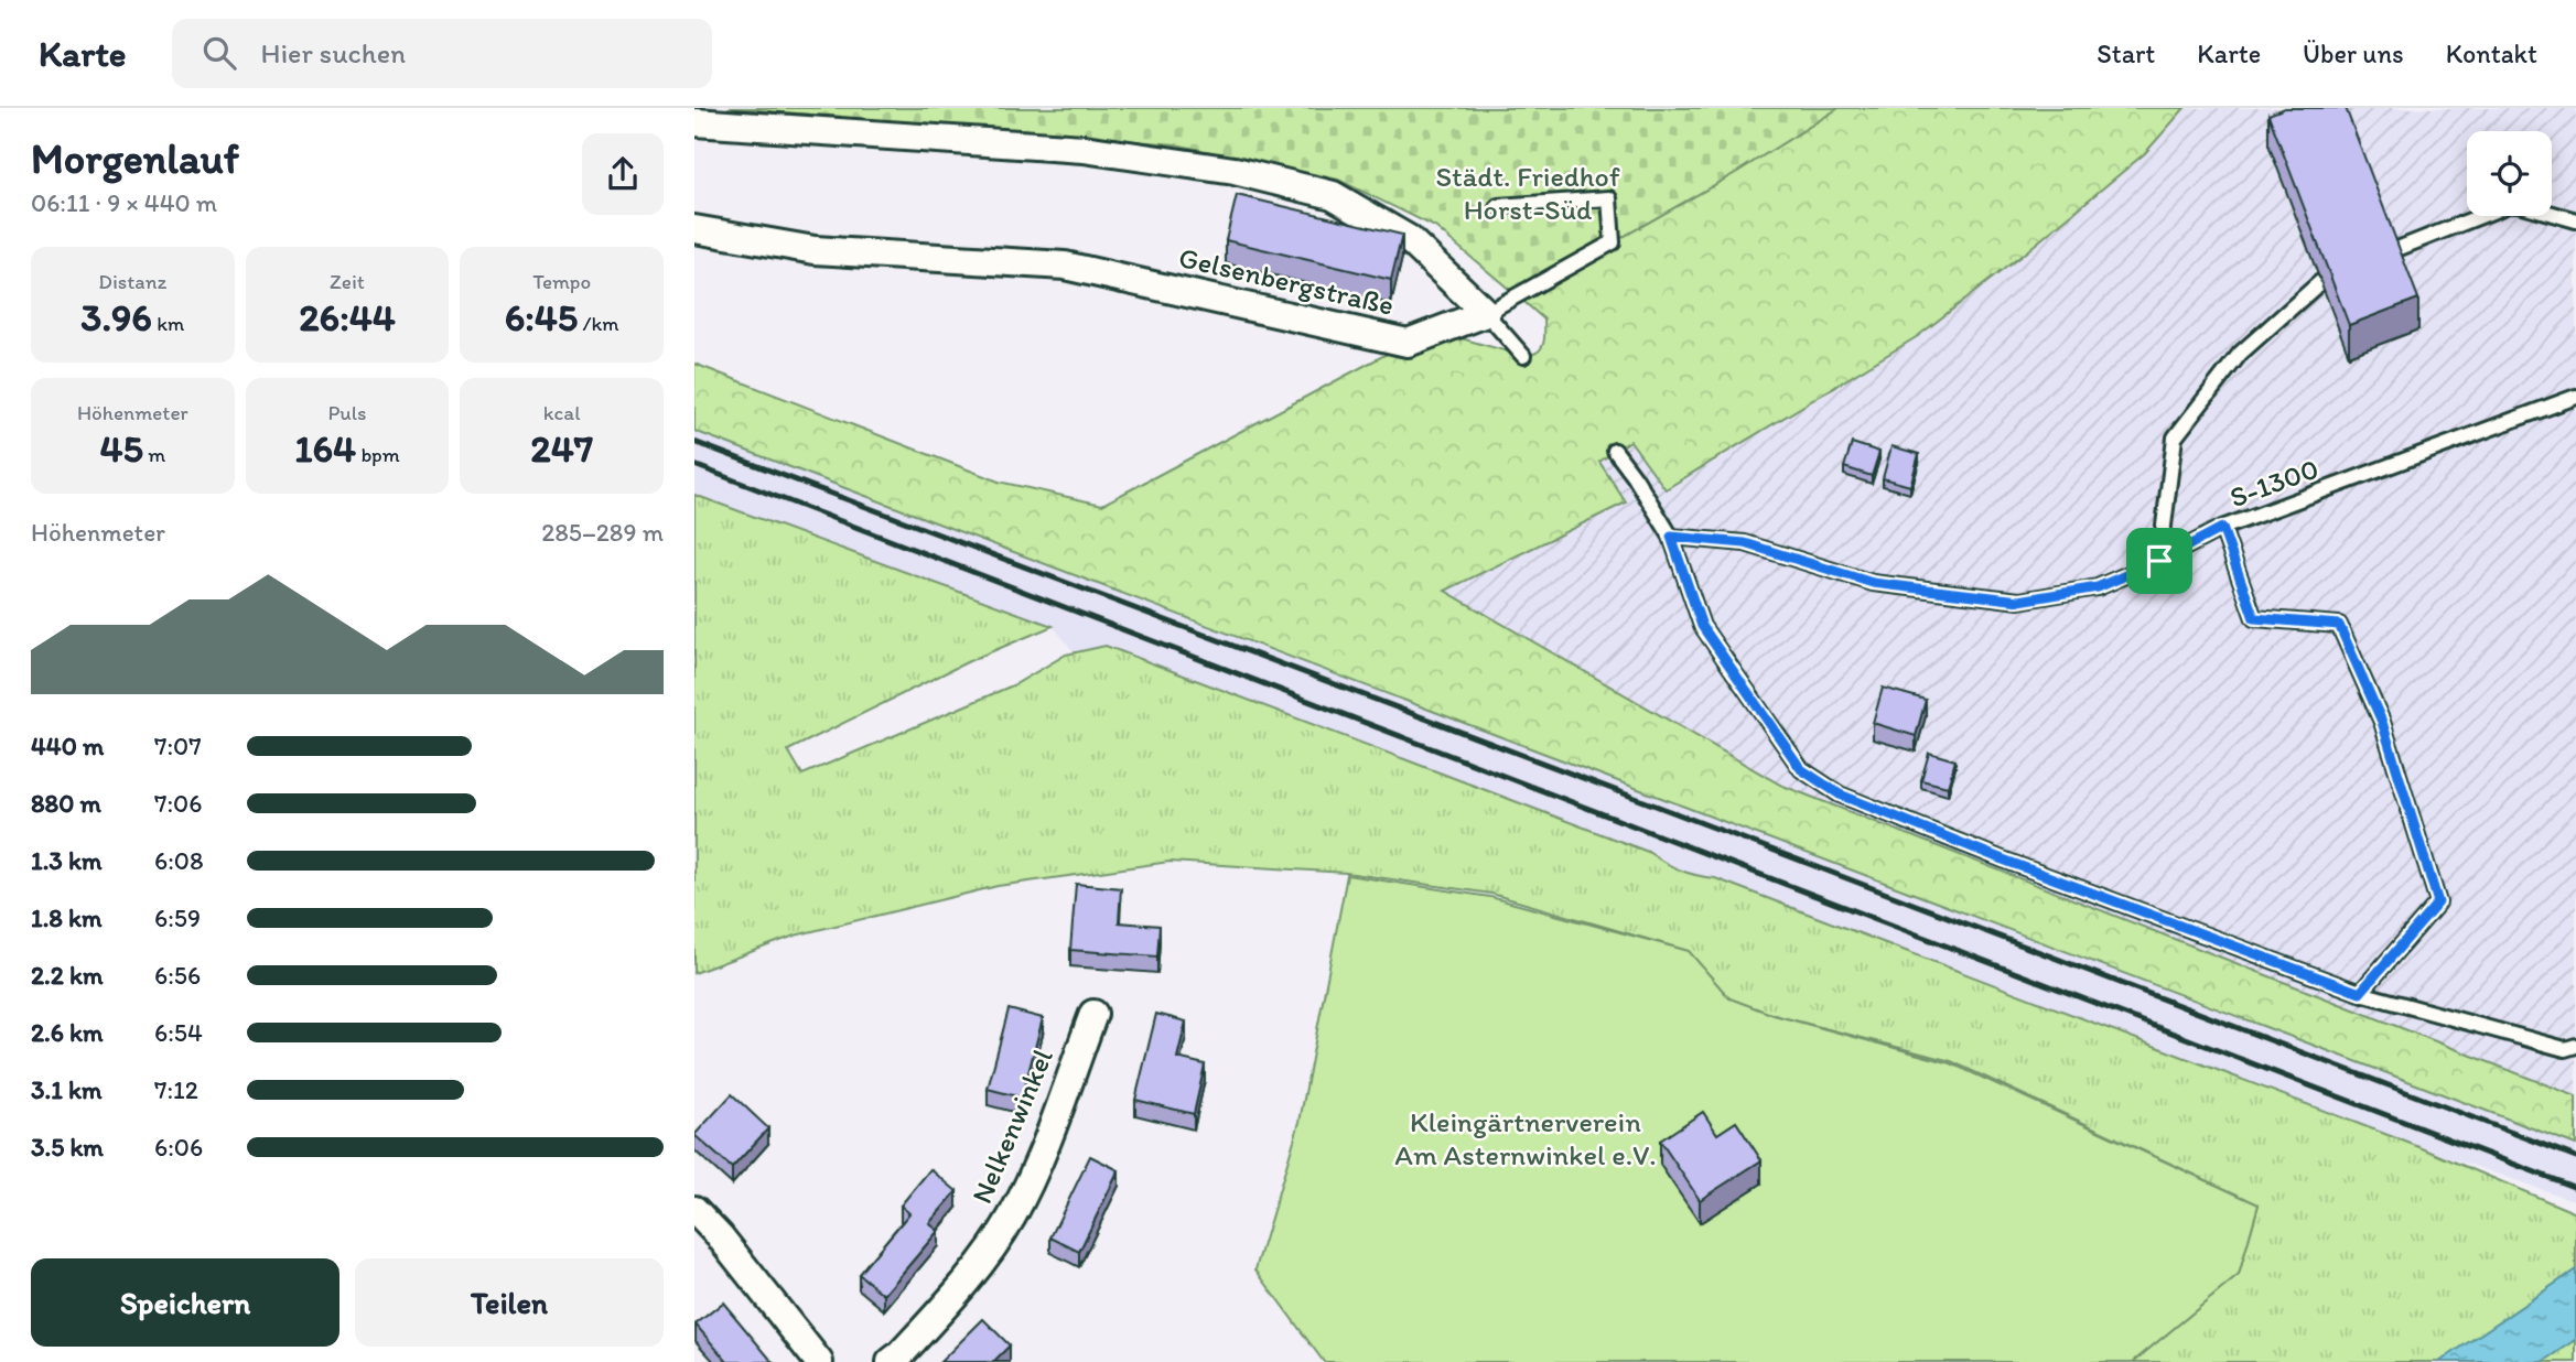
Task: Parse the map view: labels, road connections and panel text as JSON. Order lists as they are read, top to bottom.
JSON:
{
  "streets": {
    "street": ["Gelsenbergstraße", "Nelkenwinkel"],
    "lane": ["S-1300"]
  },
  "parks": ["Städt. Friedhof Horst-Süd", "Kleingärtnerverein Am Asternwinkel e.V."],
  "page": {
    "header": "Karte",
    "search": "Hier suchen",
    "nav": [
      "Start",
      "Karte",
      "Über uns",
      "Kontakt"
    ],
    "heading": ["Morgenlauf", "06:11 · 9 × 440 m"],
    "stats": [
      ["Distanz", "3.96 km"],
      ["Zeit", "26:44"],
      ["Tempo", "6:45 /km"],
      ["Höhenmeter", "45 m"],
      ["Puls", "164 bpm"],
      ["kcal", "247"]
    ],
    "chart": ["Höhenmeter", "285–289 m"],
    "list": [
      {
        "name": "440 m",
        "note": "7:07"
      },
      {
        "name": "880 m",
        "note": "7:06"
      },
      {
        "name": "1.3 km",
        "note": "6:08"
      },
      {
        "name": "1.8 km",
        "note": "6:59"
      },
      {
        "name": "2.2 km",
        "note": "6:56"
      },
      {
        "name": "2.6 km",
        "note": "6:54"
      },
      {
        "name": "3.1 km",
        "note": "7:12"
      },
      {
        "name": "3.5 km",
        "note": "6:06"
      }
    ],
    "buttons": ["Speichern", "Teilen"]
  }
}
